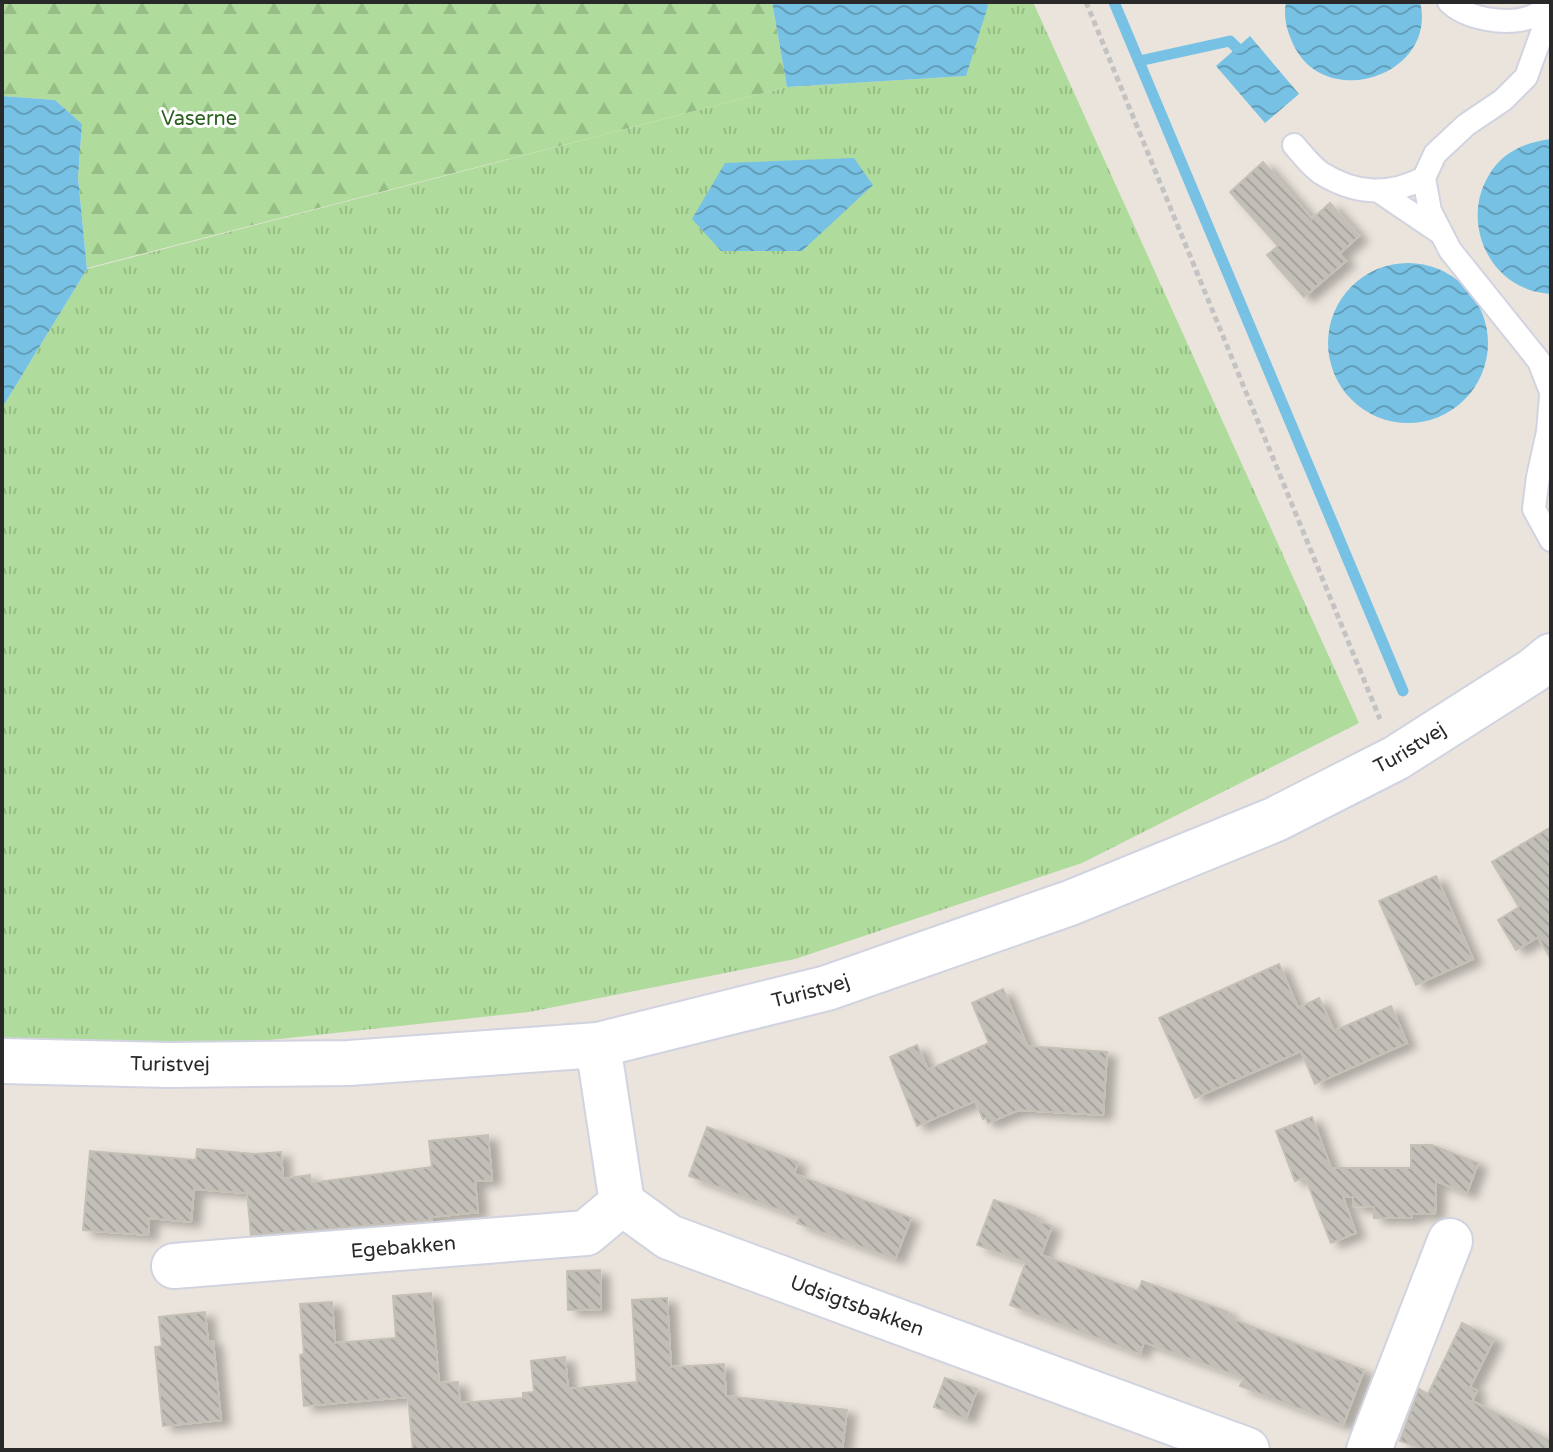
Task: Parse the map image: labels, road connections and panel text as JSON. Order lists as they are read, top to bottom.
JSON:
{
  "streets": {
    "street": ["Turistvej", "Egebakken", "Udsigtsbakken"]
  },
  "crossings": [
    ["Egebakken", "Udsigtsbakken"]
  ],
  "parks": ["Vaserne"]
}
